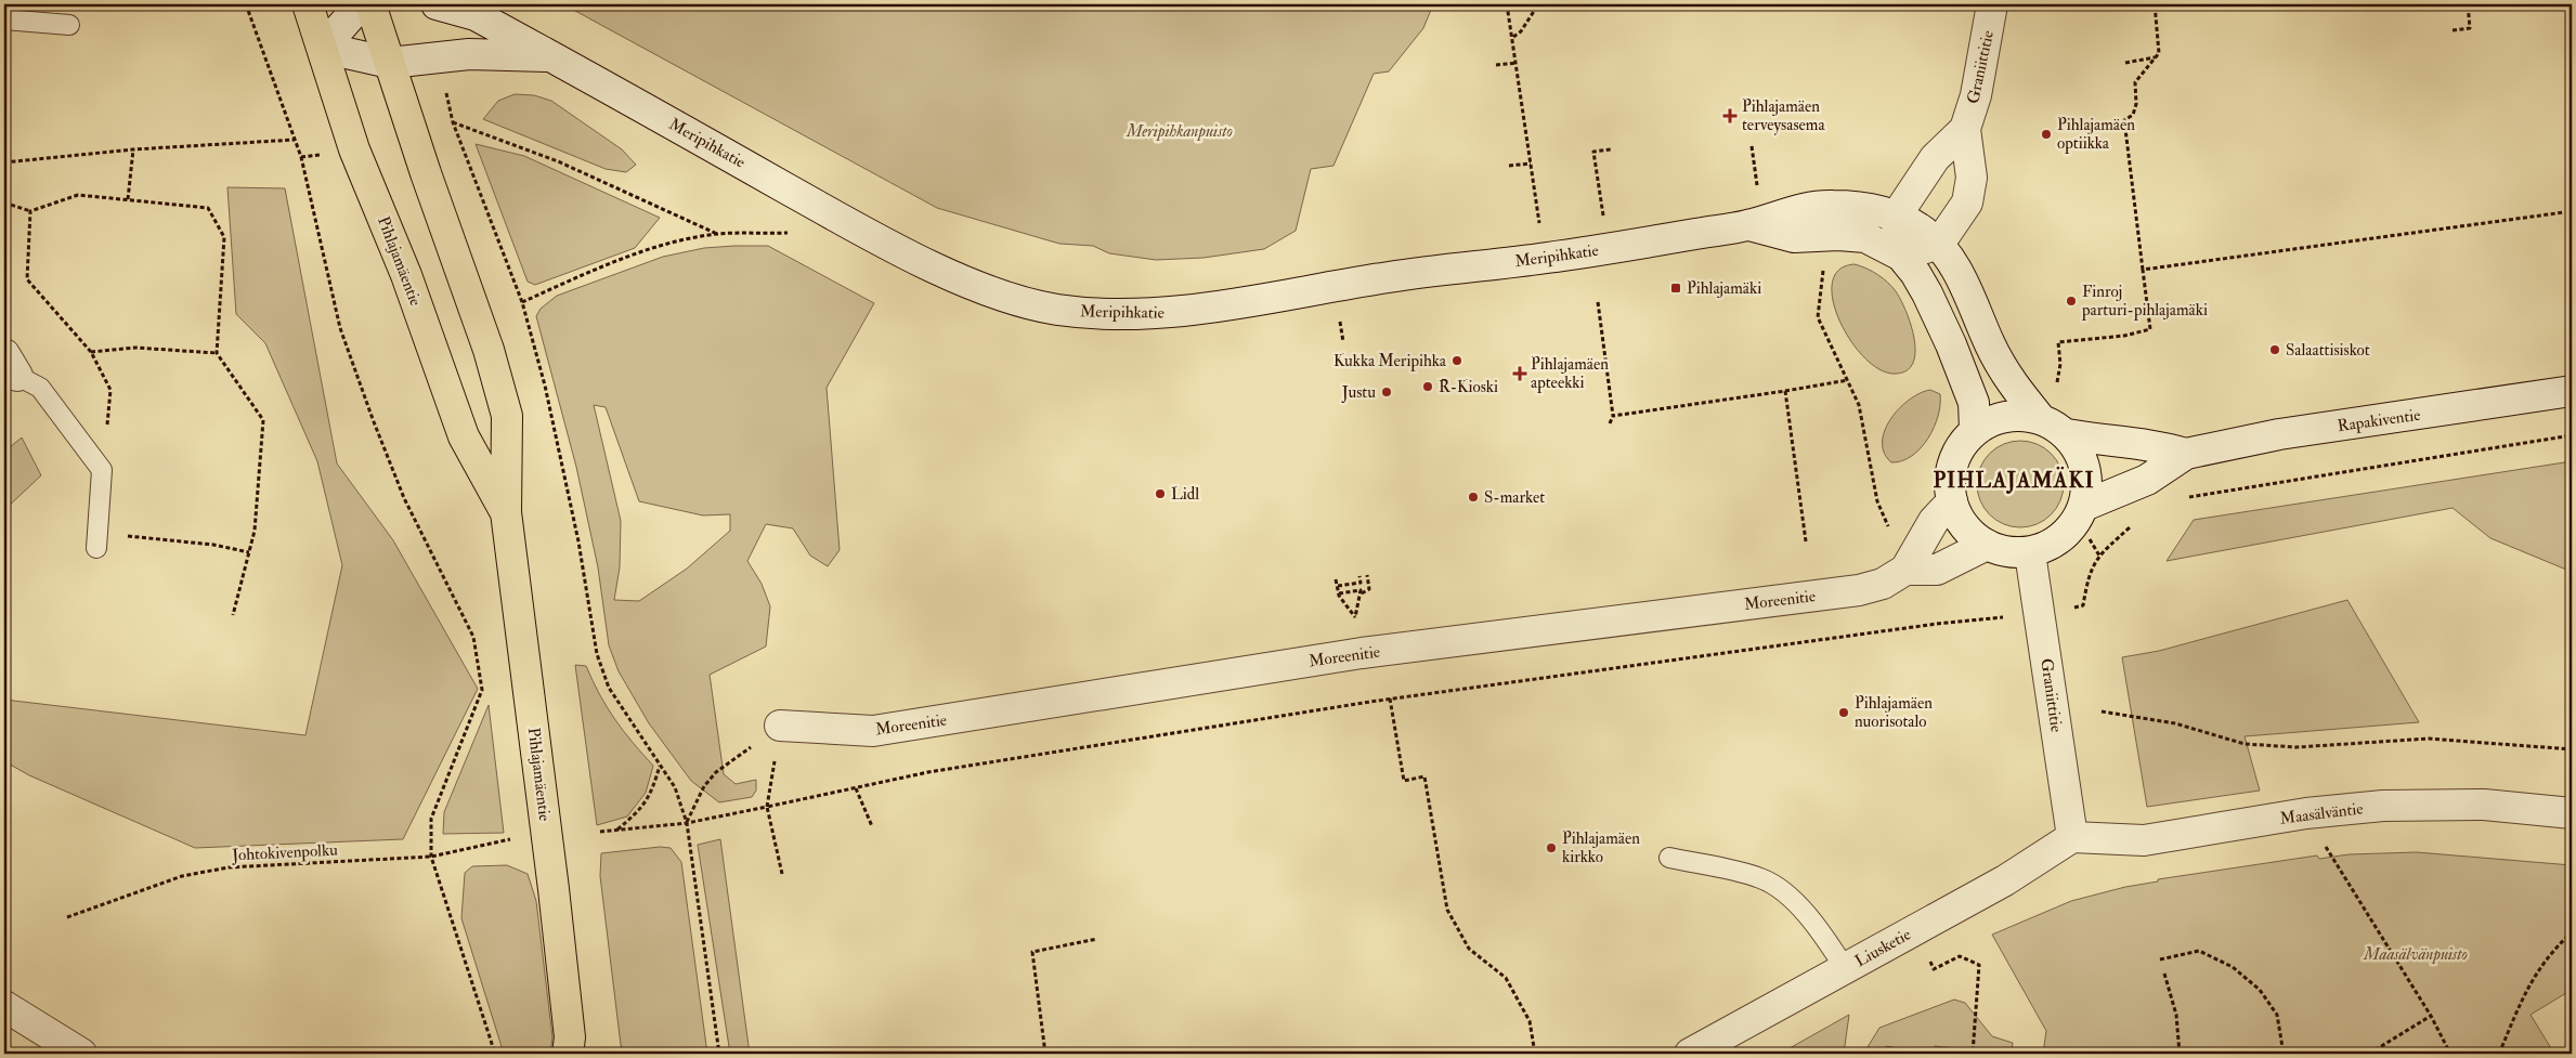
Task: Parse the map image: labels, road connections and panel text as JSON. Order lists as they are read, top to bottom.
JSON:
{
  "streets": {
    "main road": [
      "Graniittitie",
      "Meripihkatie",
      "Pihlajamäentie",
      "Rapakiventie",
      "Moreenitie",
      "Maasälväntie",
      "Liusketie"
    ],
    "path": ["Johtokivenpolku"]
  },
  "crossings": [
    ["Graniittitie", "Meripihkatie"],
    ["Graniittitie", "Rapakiventie"],
    ["Graniittitie", "Maasälväntie"],
    ["Graniittitie", "Liusketie"],
    ["Meripihkatie", "Pihlajamäentie"],
    ["Maasälväntie", "Liusketie"]
  ],
  "districts": ["PIHLAJAMÄKI"],
  "parks": ["Meripihkanpuisto", "Maasälvänpuisto"],
  "places": {
    "health": ["Pihlajamäen terveysasema", "Pihlajamäen apteekki"],
    "other": [
      "Pihlajamäen optiikka",
      "Finroj parturi-pihlajamäki",
      "Salaattisiskot",
      "Kukka Meripihka",
      "R-Kioski",
      "Justu",
      "Lidl",
      "S-market",
      "Pihlajamäen nuorisotalo",
      "Pihlajamäen kirkko"
    ],
    "transit": ["Pihlajamäki"]
  }
}
